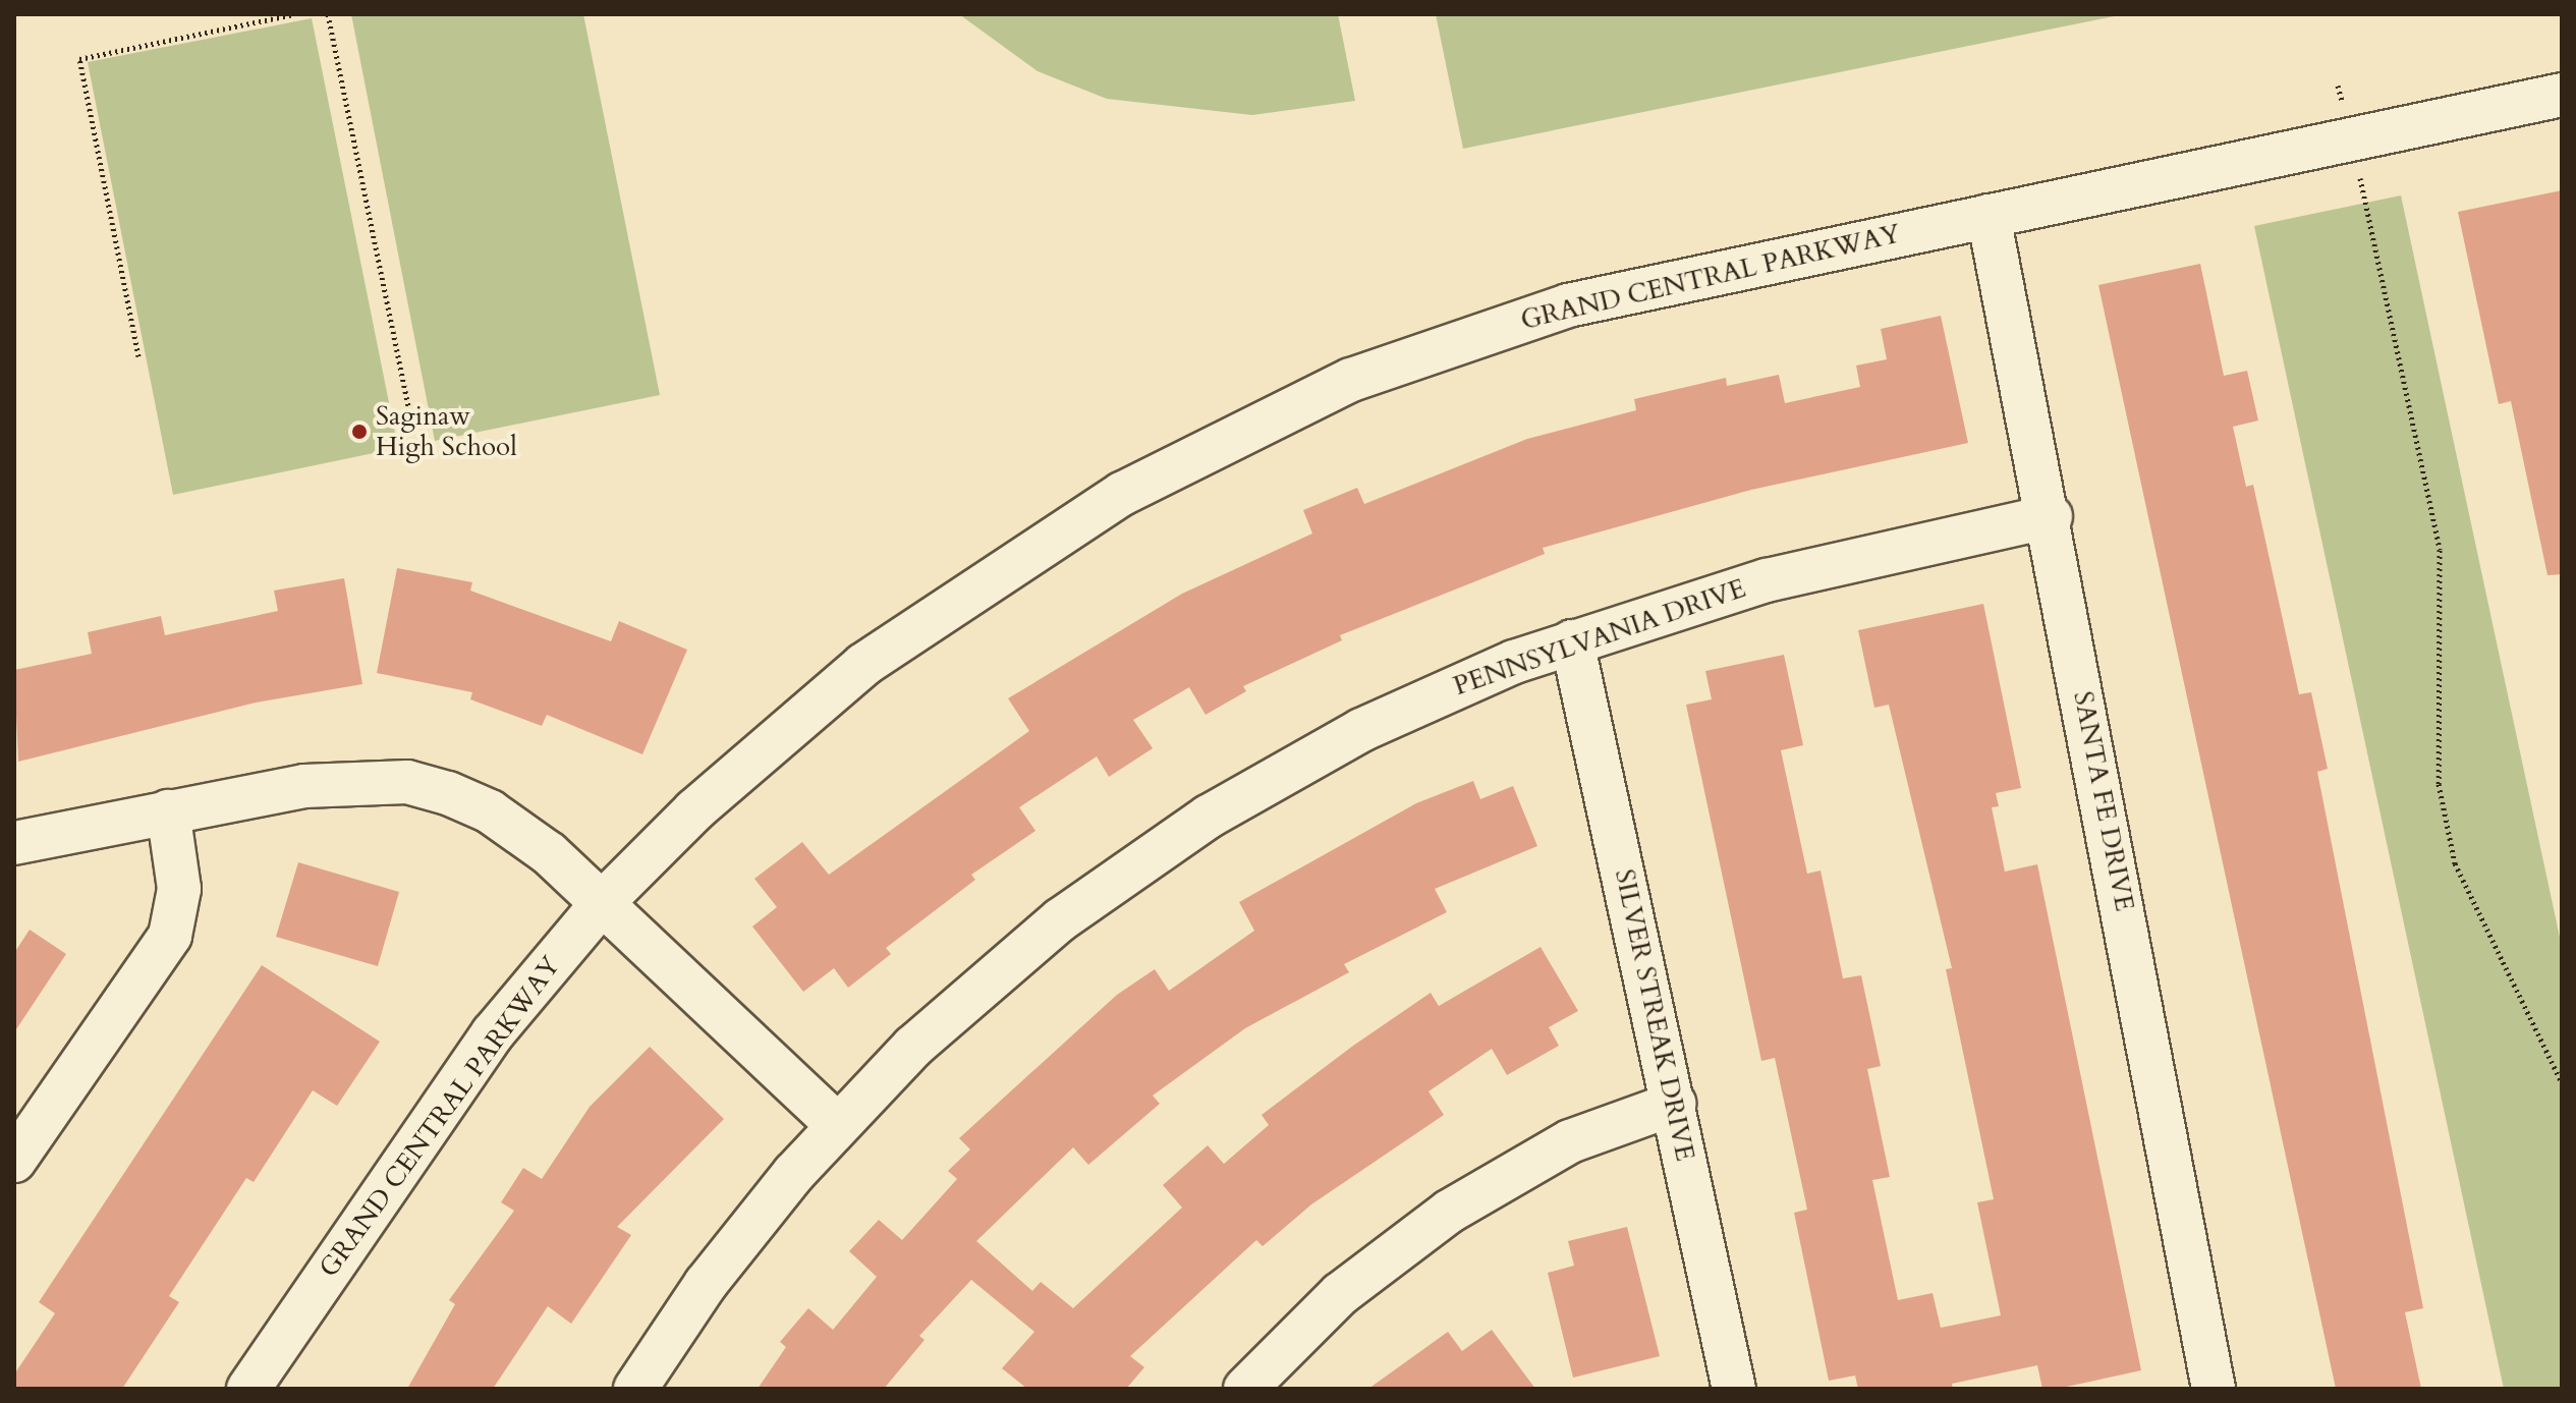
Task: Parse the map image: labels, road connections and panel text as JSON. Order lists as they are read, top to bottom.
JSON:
{
  "streets": {
    "street": [
      "GRAND CENTRAL PARKWAY",
      "PENNSYLVANIA DRIVE",
      "SANTA FE DRIVE",
      "SILVER STREAK DRIVE"
    ]
  },
  "crossings": [
    ["GRAND CENTRAL PARKWAY", "SANTA FE DRIVE"],
    ["PENNSYLVANIA DRIVE", "SANTA FE DRIVE"],
    ["PENNSYLVANIA DRIVE", "SILVER STREAK DRIVE"]
  ],
  "places": ["Saginaw High School"]
}
